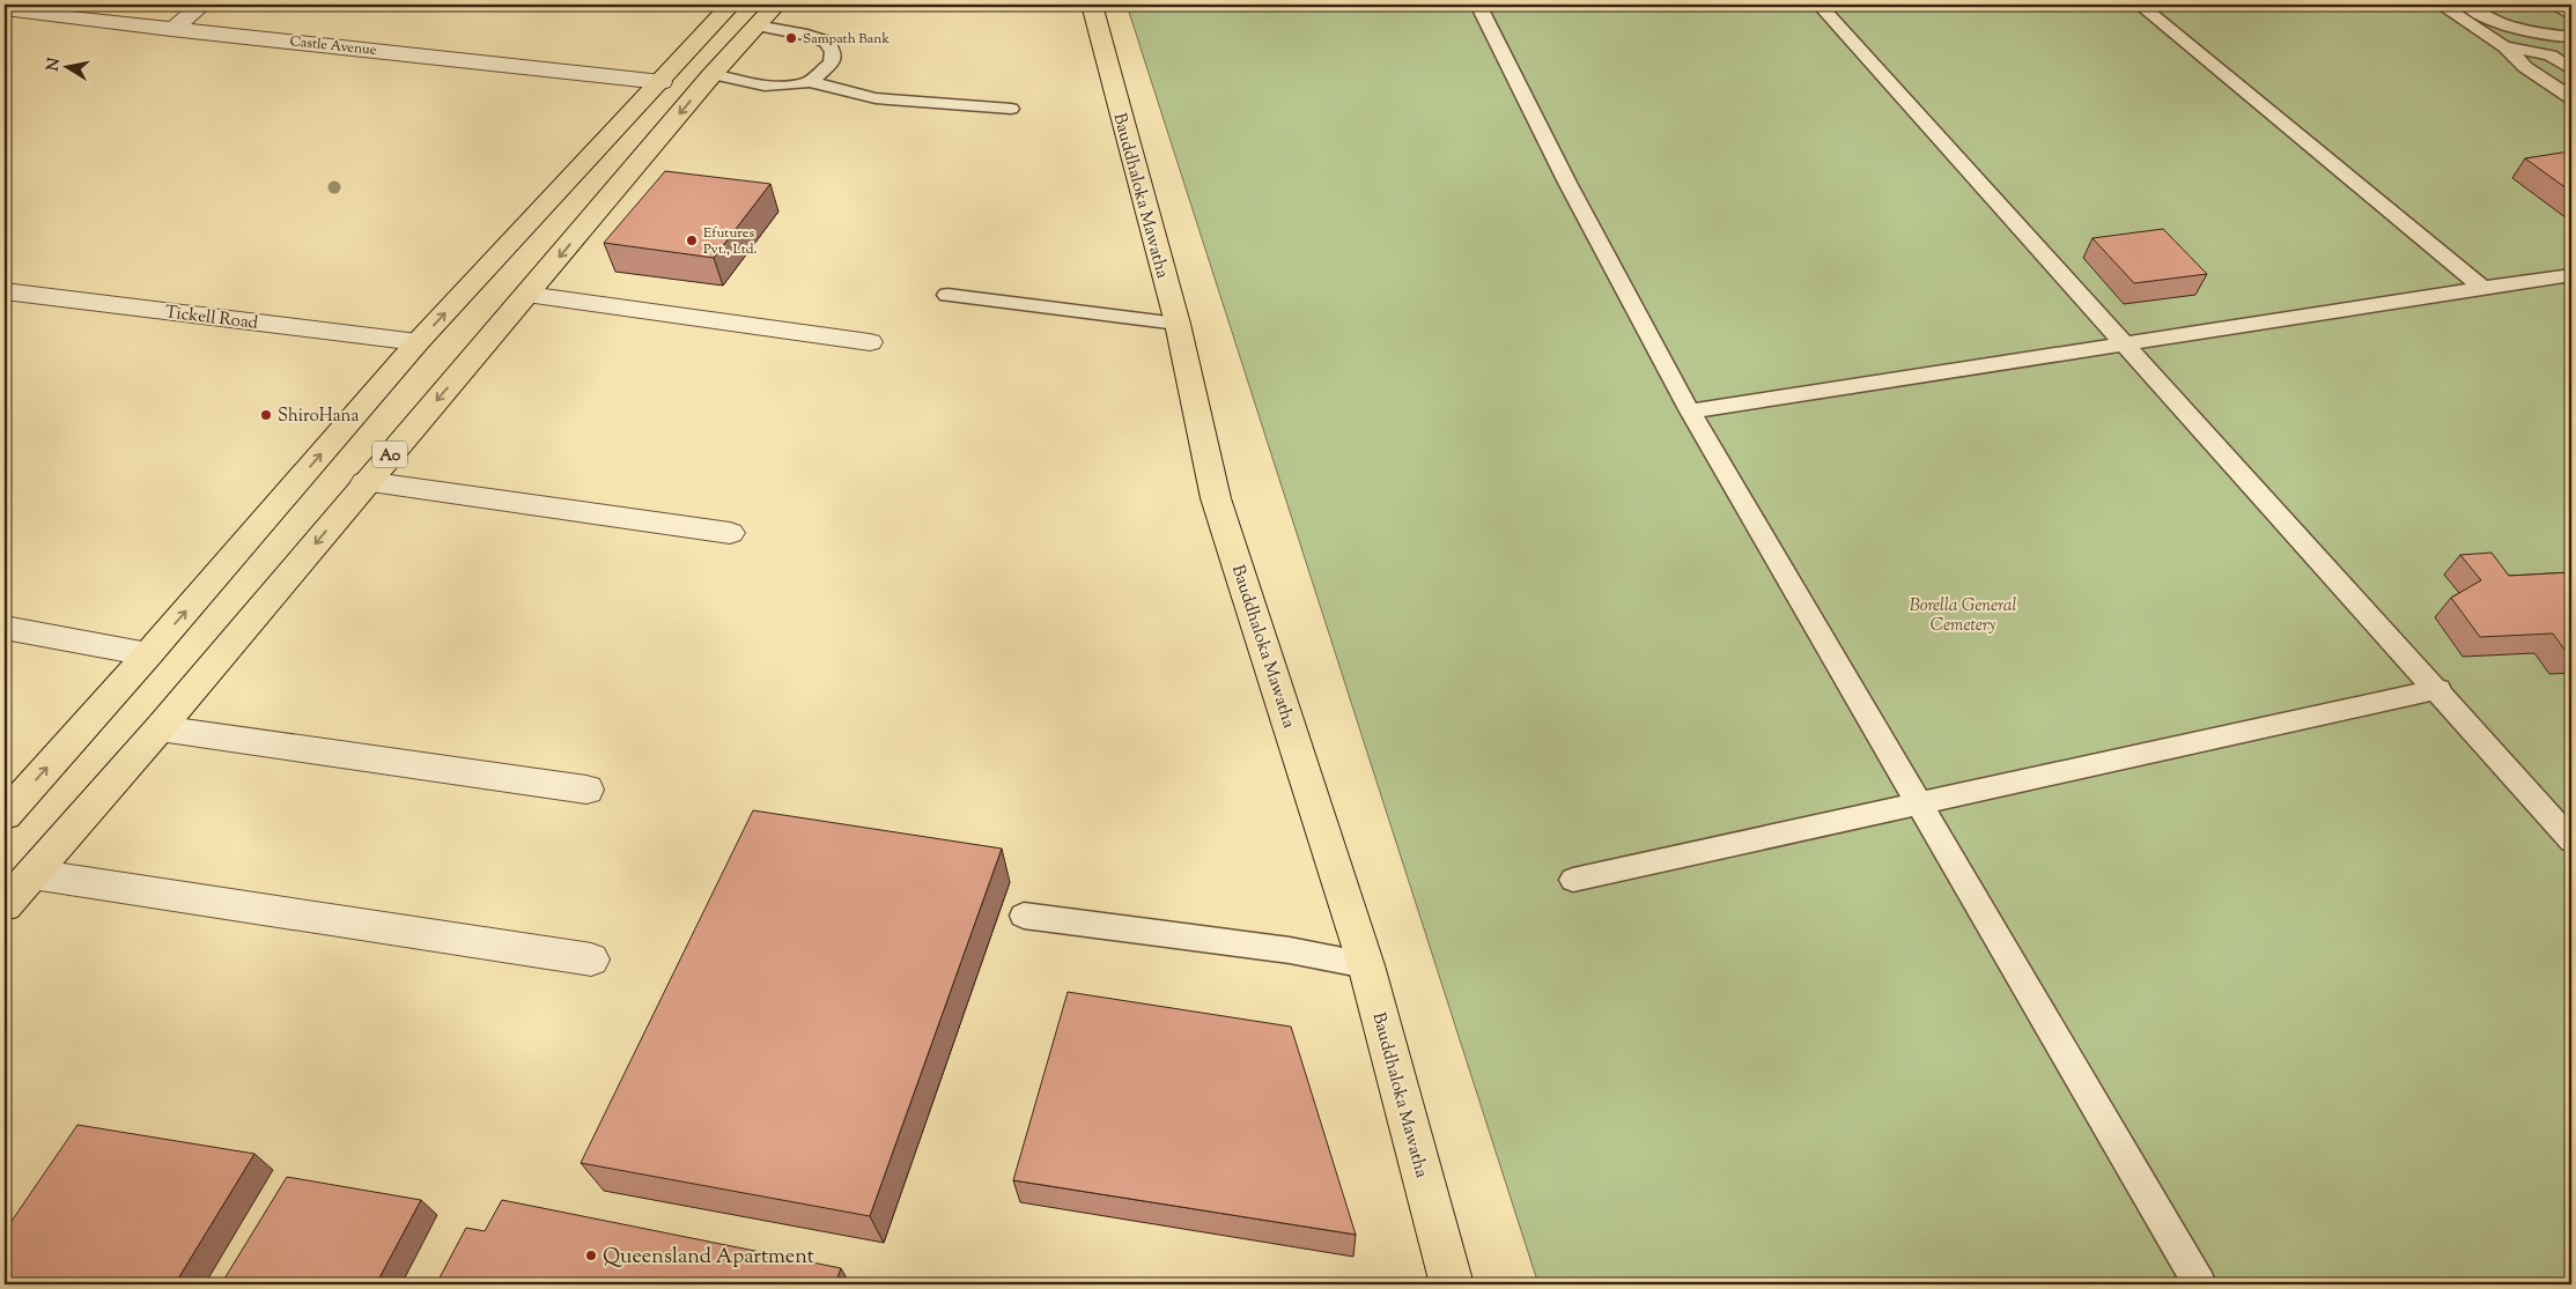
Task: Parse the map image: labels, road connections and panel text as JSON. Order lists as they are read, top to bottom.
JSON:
{
  "streets": {
    "main road": ["Bauddhaloka Mawatha", "A0"],
    "street": ["Castle Avenue", "Tickell Road"]
  },
  "parks": ["Borella General Cemetery"],
  "places": [
    "Sampath Bank",
    "Efutures Pvt., Ltd.",
    "ShiroHana",
    "Queensland Apartment"
  ],
  "north": "left"
}
